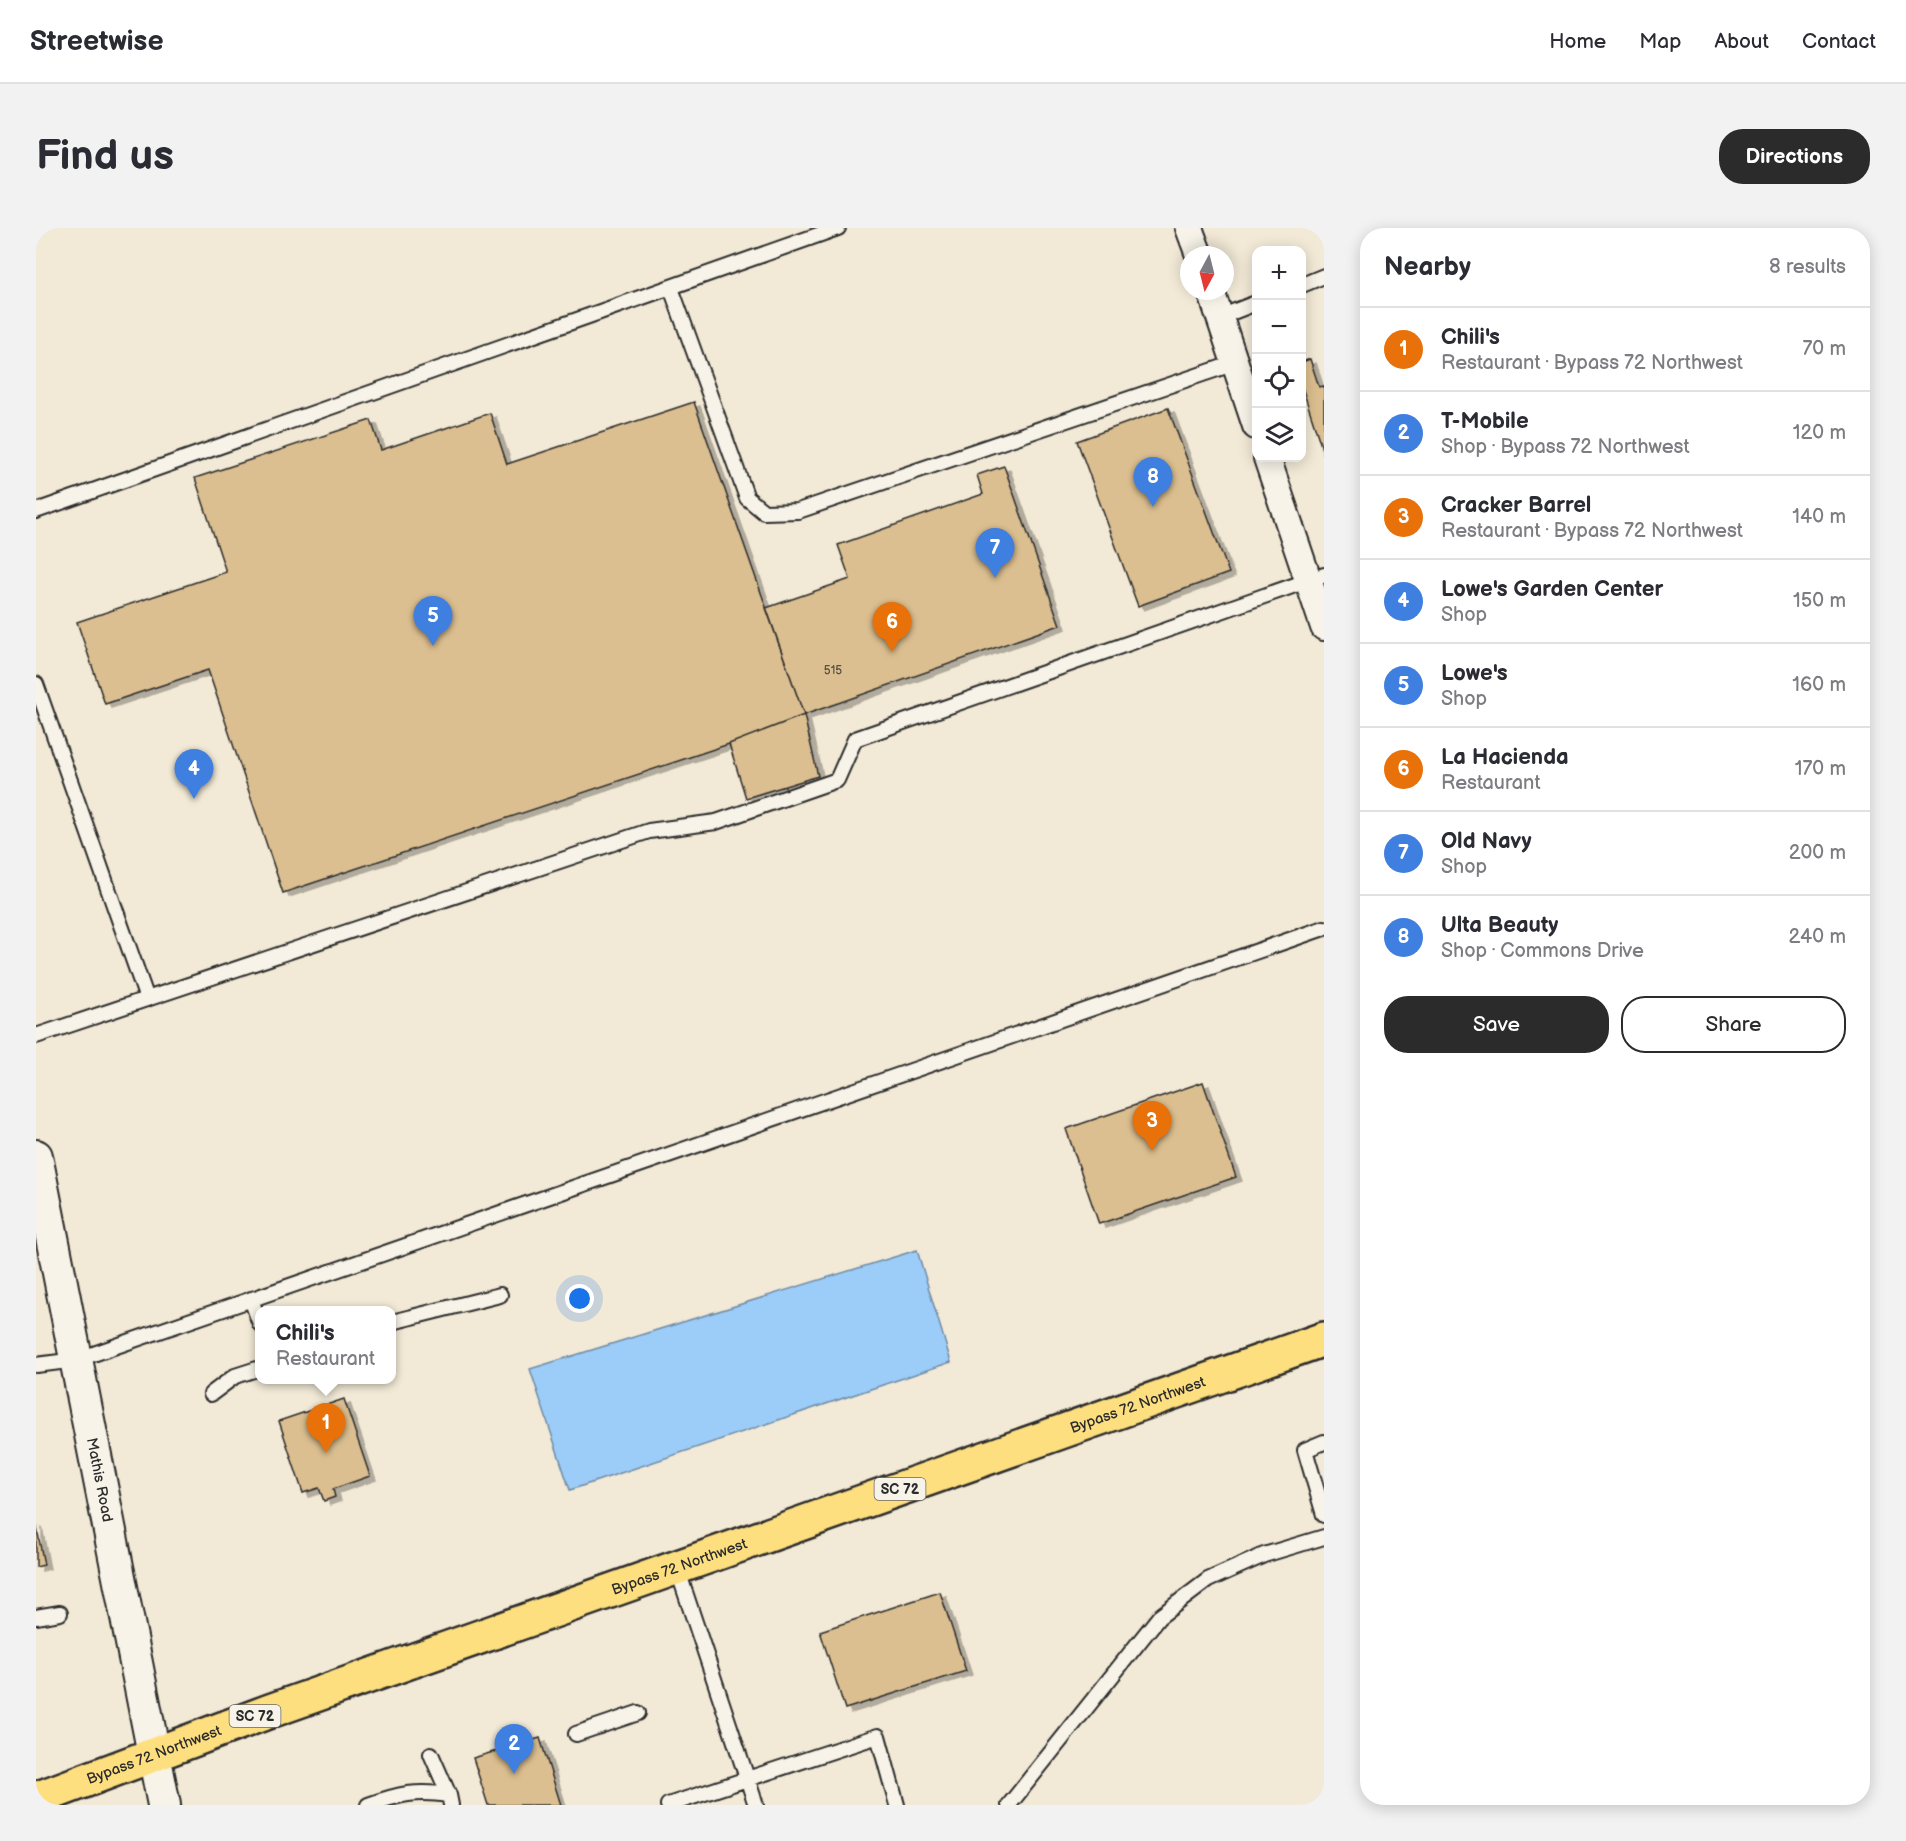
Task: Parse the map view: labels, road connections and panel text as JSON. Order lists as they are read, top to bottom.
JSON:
{
  "streets": {
    "highway": ["Bypass 72 Northwest", "SC 72"],
    "street": ["Mathis Road"]
  },
  "crossings": [
    ["Bypass 72 Northwest", "Mathis Road"]
  ],
  "house_numbers": ["515"],
  "north": "bottom",
  "page": {
    "header": "Streetwise",
    "nav": [
      "Home",
      "Map",
      "About",
      "Contact"
    ],
    "buttons": [
      "Directions",
      ["Save", "Share"]
    ],
    "title": "Find us",
    "heading": ["Nearby", "8 results"],
    "map_buttons": ["+", "−"],
    "list": [
      {
        "mark": "1",
        "name": "Chili's",
        "note": "Restaurant · Bypass 72 Northwest",
        "value": "70 m"
      },
      {
        "mark": "2",
        "name": "T-Mobile",
        "note": "Shop · Bypass 72 Northwest",
        "value": "120 m"
      },
      {
        "mark": "3",
        "name": "Cracker Barrel",
        "note": "Restaurant · Bypass 72 Northwest",
        "value": "140 m"
      },
      {
        "mark": "4",
        "name": "Lowe's Garden Center",
        "note": "Shop",
        "value": "150 m"
      },
      {
        "mark": "5",
        "name": "Lowe's",
        "note": "Shop",
        "value": "160 m"
      },
      {
        "mark": "6",
        "name": "La Hacienda",
        "note": "Restaurant",
        "value": "170 m"
      },
      {
        "mark": "7",
        "name": "Old Navy",
        "note": "Shop",
        "value": "200 m"
      },
      {
        "mark": "8",
        "name": "Ulta Beauty",
        "note": "Shop · Commons Drive",
        "value": "240 m"
      }
    ],
    "pins": [
      "8",
      "7",
      "5",
      "6",
      "4",
      "3",
      "1",
      "2"
    ],
    "popup": ["Chili's", "Restaurant"]
  }
}
